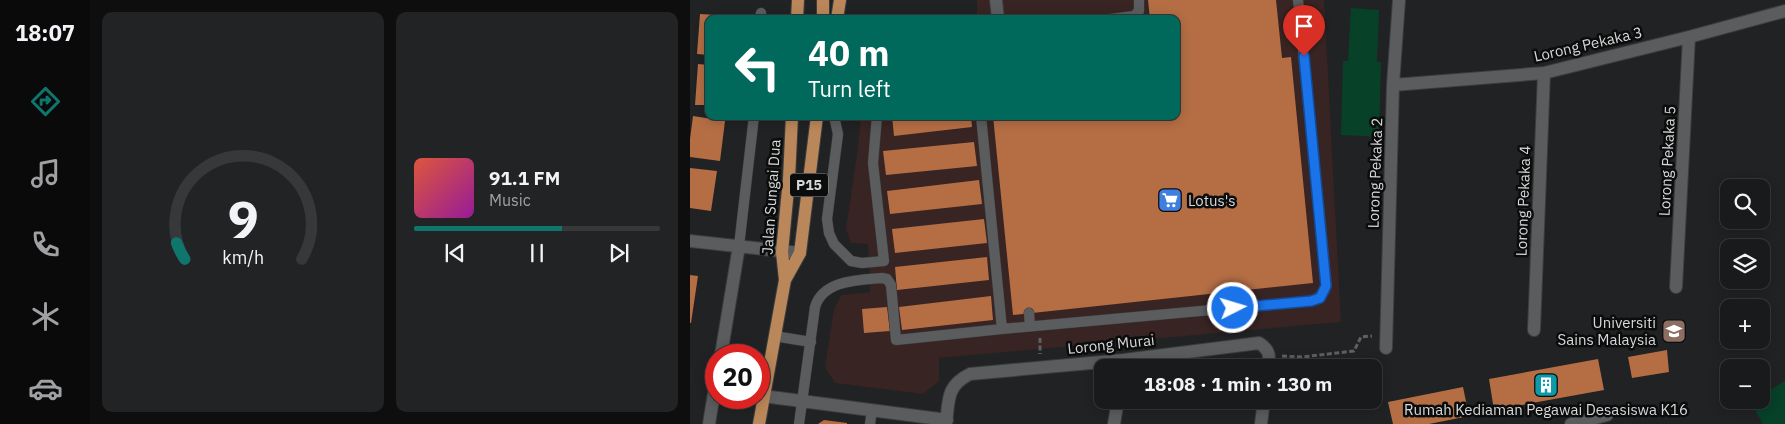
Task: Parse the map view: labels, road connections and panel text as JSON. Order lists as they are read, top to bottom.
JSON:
{
  "streets": {
    "main road": ["P15", "Jalan Sungai Dua"],
    "street": [
      "Lorong Pekaka 3",
      "Lorong Pekaka 5",
      "Lorong Pekaka 2",
      "Lorong Pekaka 4",
      "Lorong Murai"
    ]
  },
  "crossings": [
    ["Lorong Pekaka 3", "Lorong Pekaka 5"],
    ["Lorong Pekaka 3", "Lorong Pekaka 2"],
    ["Lorong Pekaka 3", "Lorong Pekaka 4"]
  ],
  "places": {
    "supermarket": ["Lotus's"],
    "school or university": ["Universiti Sains Malaysia"],
    "building": ["Rumah Kediaman Pegawai Desasiswa K16"]
  },
  "page": {
    "tabs": "18:07",
    "turn": ["40 m", "Turn left"],
    "song": ["91.1 FM", "Music"],
    "map_buttons": ["+", "−"],
    "limit": "20",
    "trip": "18:08 · 1 min · 130 m",
    "gauge": ["9", "km/h"]
  }
}
